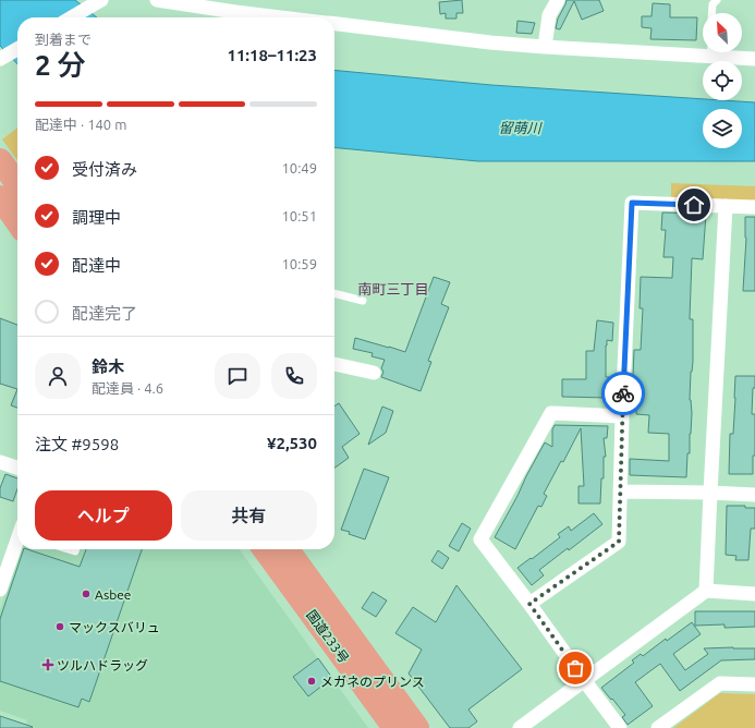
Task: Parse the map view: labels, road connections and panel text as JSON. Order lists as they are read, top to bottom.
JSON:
{
  "streets": {
    "highway": ["国道233号"]
  },
  "districts": ["南町三丁目"],
  "water": ["留萌川"],
  "places": {
    "other": ["Asbee", "マックスバリュ", "メガネのプリンス"],
    "health": ["ツルハドラッグ"]
  },
  "north": "top left",
  "page": {
    "heading": ["2 分", "到着まで", "11:18–11:23"],
    "panel": [
      "鈴木",
      "配達員 · 4.6",
      "注文 #9598",
      "¥2,530"
    ],
    "bar": "配達中 · 140 m",
    "list": [
      ["受付済み", "10:49"],
      ["調理中", "10:51"],
      ["配達中", "10:59"],
      "配達完了"
    ],
    "buttons": ["ヘルプ", "共有"]
  }
}
